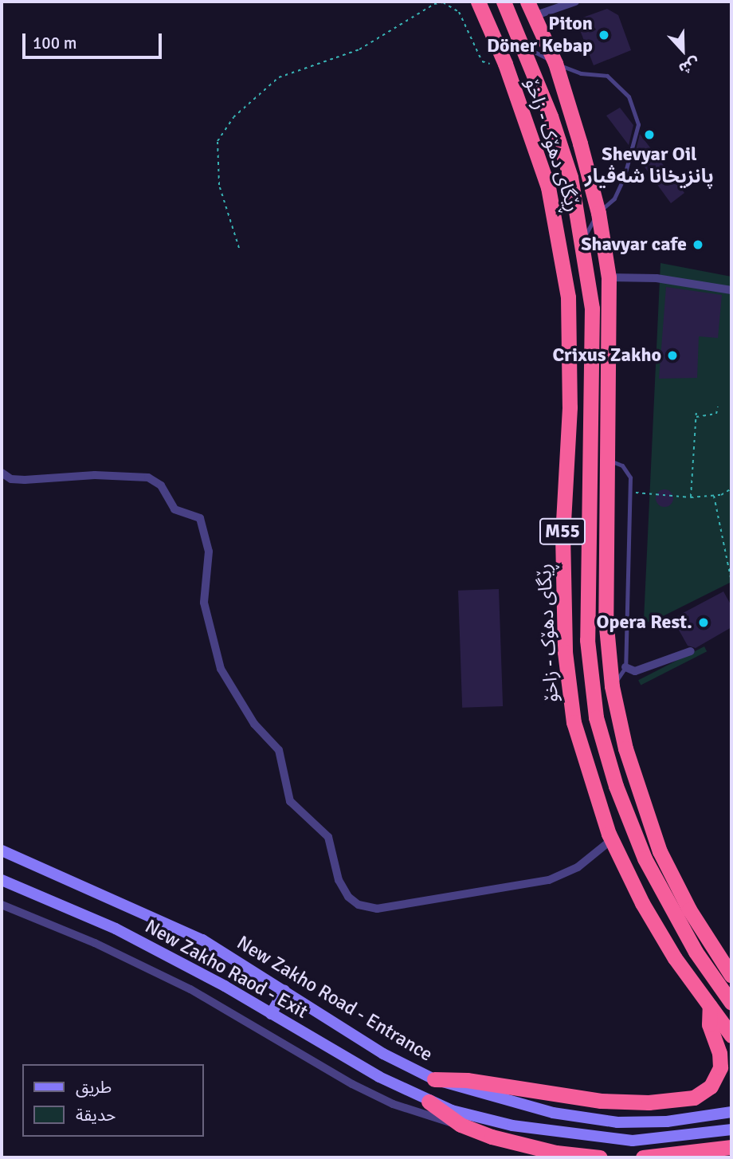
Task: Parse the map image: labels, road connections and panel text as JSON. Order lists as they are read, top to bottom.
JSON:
{
  "streets": {
    "highway": ["ڕێگای دهۆک - زاخۆ", "M55"],
    "main road": ["New Zakho Raod - Exit", "New Zakho Road - Entrance"]
  },
  "places": [
    "Piton Döner Kebap",
    "Shevyar Oil پانزيخانا شەڤيار",
    "Shavyar cafe",
    "Crixus Zakho",
    "Opera Rest."
  ],
  "legend": ["طريق", "حديقة"],
  "scale_bar": "100 m",
  "north": "bottom"
}
